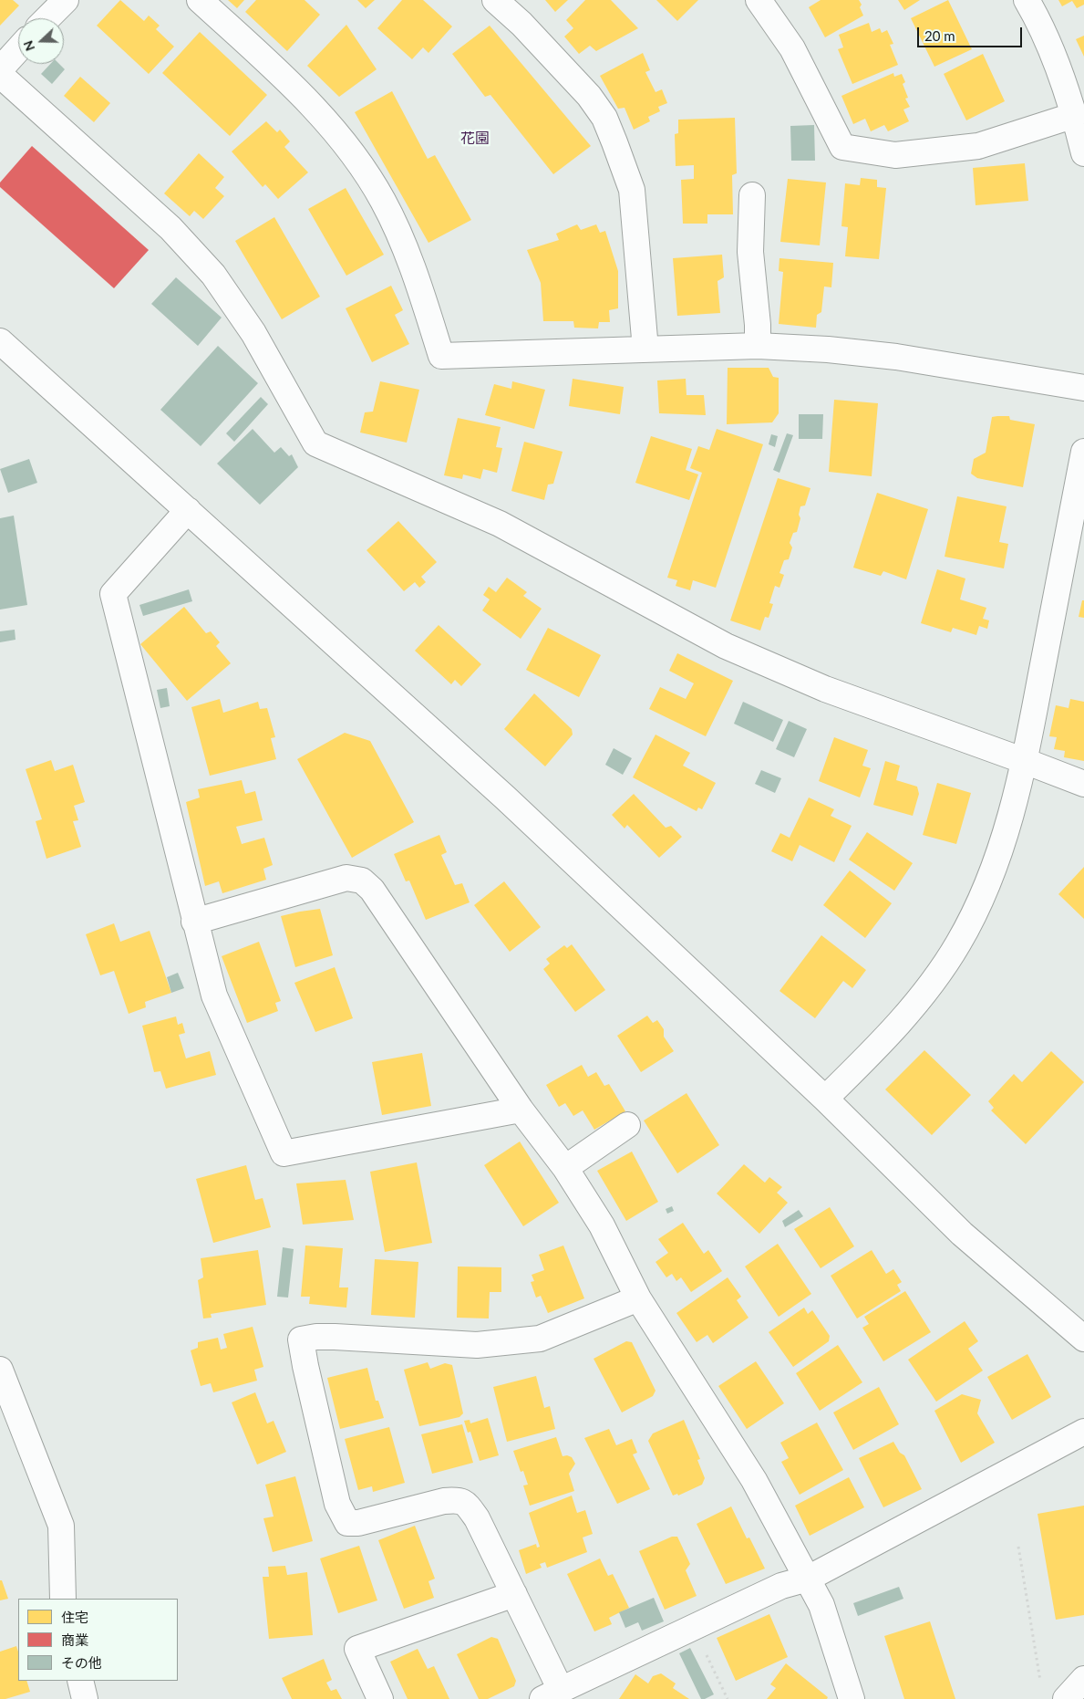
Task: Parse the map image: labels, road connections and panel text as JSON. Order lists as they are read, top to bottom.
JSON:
{
  "districts": ["花園"],
  "legend": ["住宅", "商業", "その他"],
  "scale_bar": "20 m",
  "north": "left"
}
